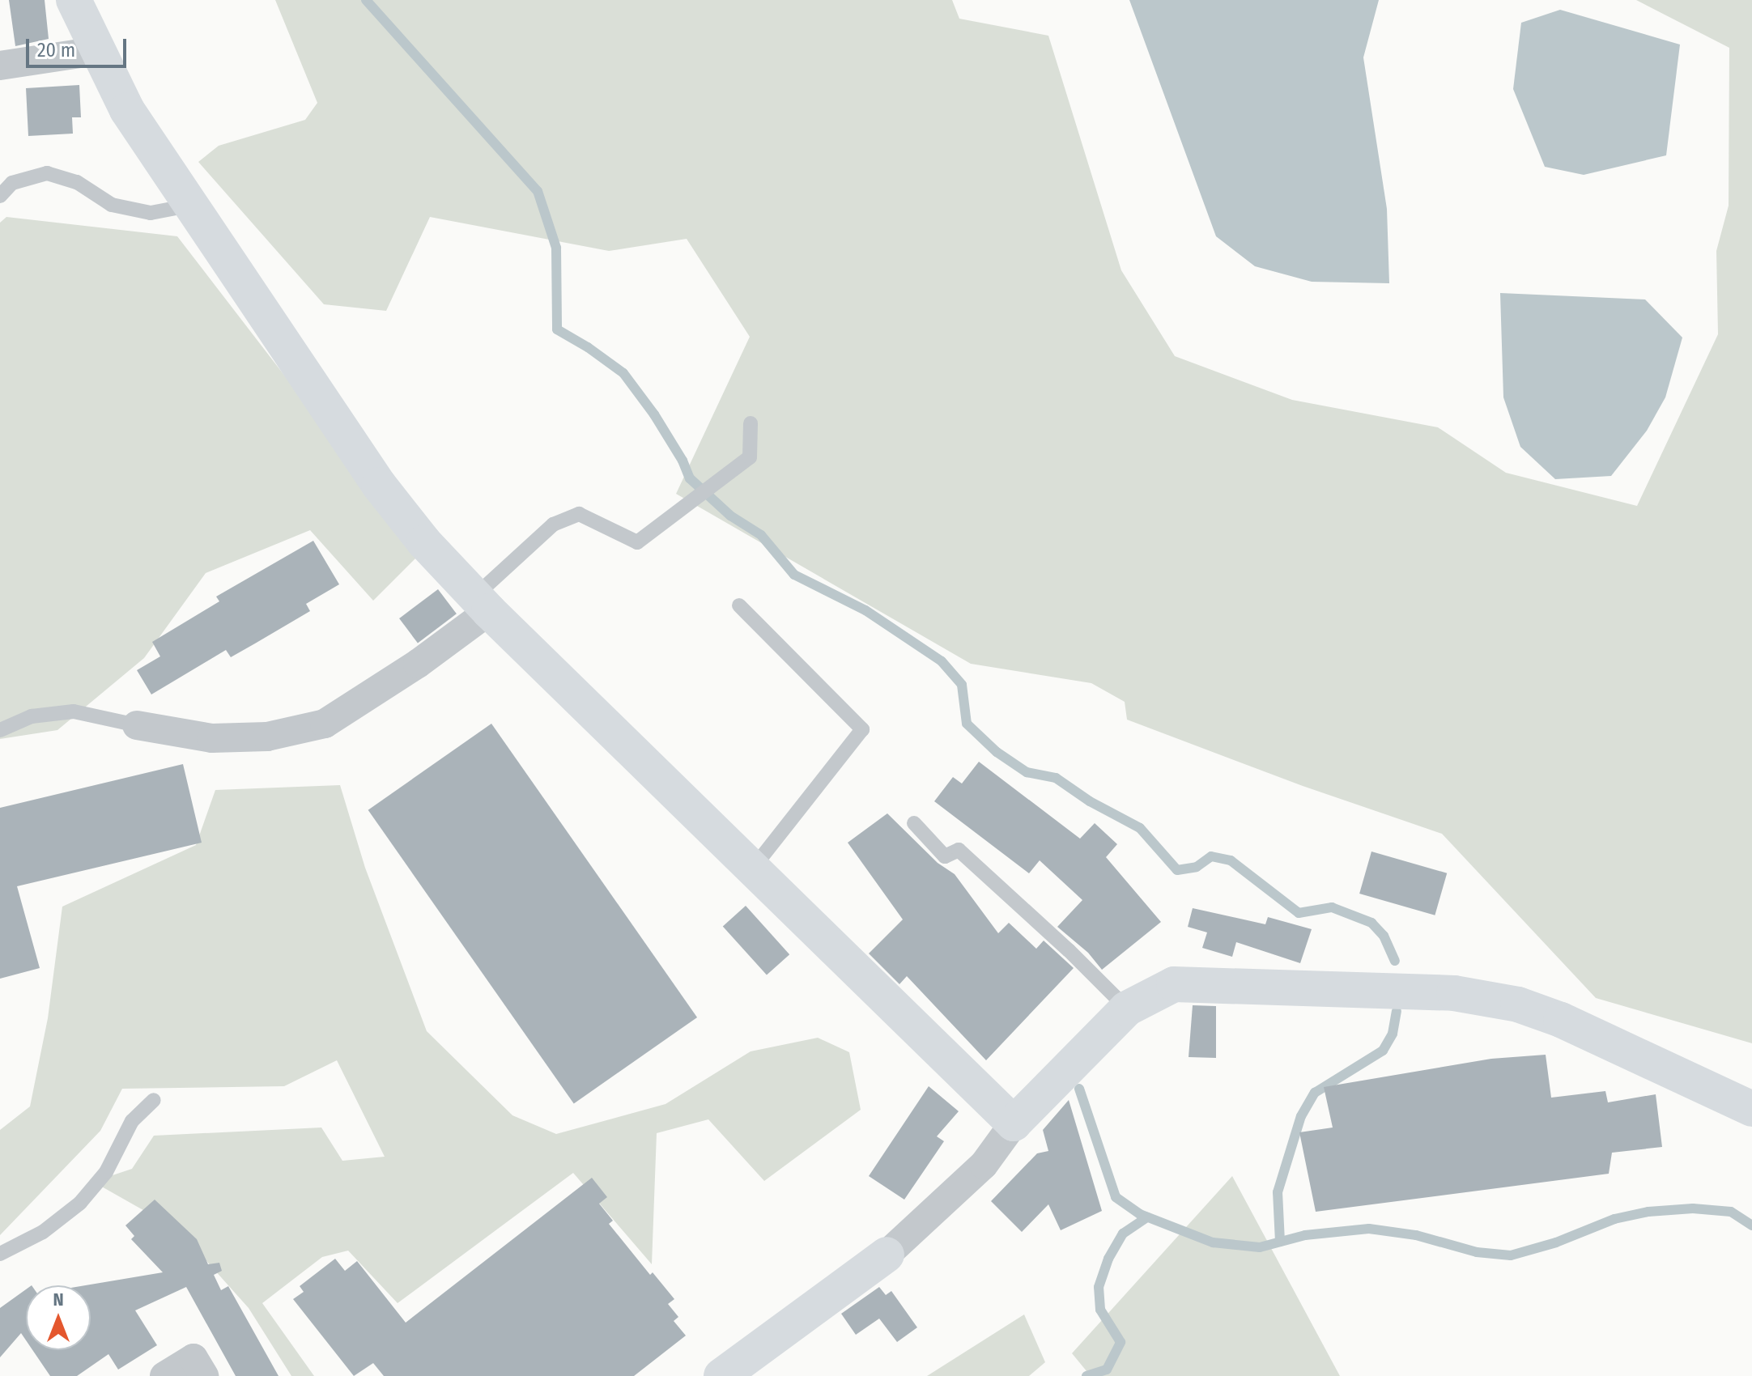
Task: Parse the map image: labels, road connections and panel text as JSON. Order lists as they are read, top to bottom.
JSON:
{
  "scale_bar": "20 m",
  "north": "top"
}
